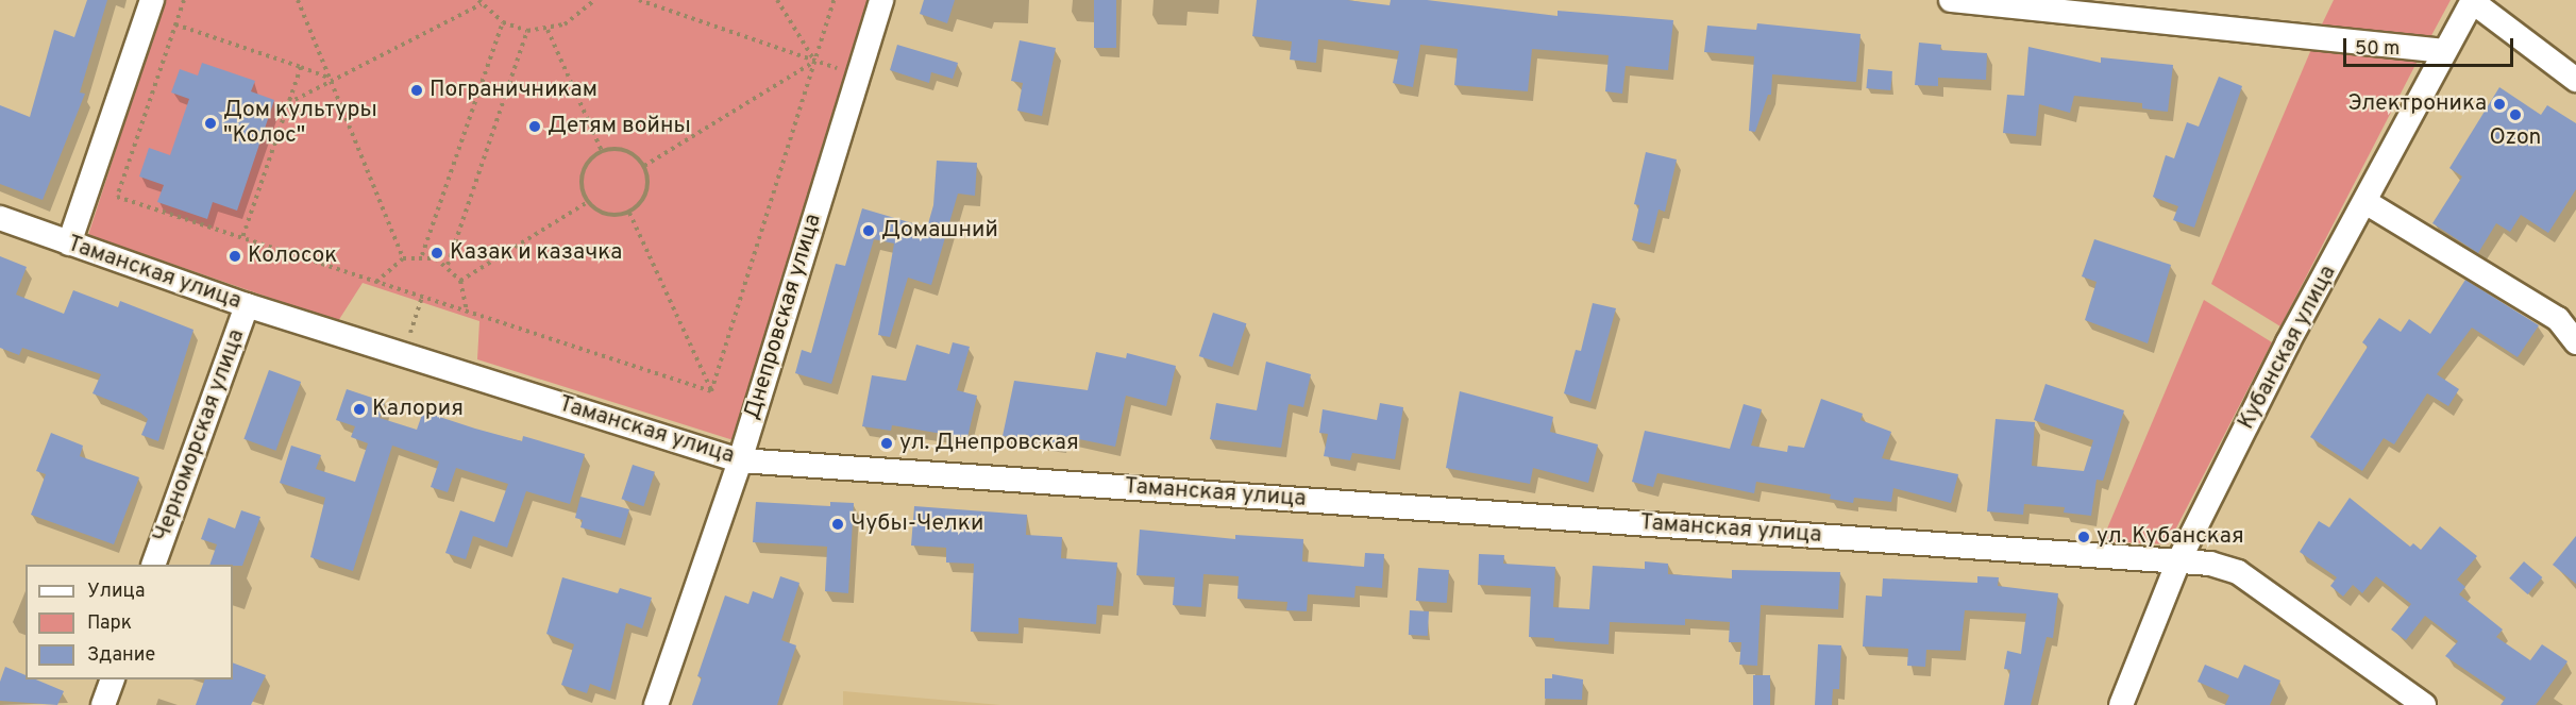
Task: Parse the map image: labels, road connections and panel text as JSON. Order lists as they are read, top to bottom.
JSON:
{
  "streets": {
    "street": [
      "Таманская улица",
      "Днепровская улица",
      "Кубанская улица",
      "Черноморская улица"
    ]
  },
  "crossings": [
    ["Таманская улица", "Днепровская улица"],
    ["Таманская улица", "Кубанская улица"],
    ["Таманская улица", "Черноморская улица"]
  ],
  "places": [
    "Пограничникам",
    "Электроника",
    "Ozon",
    "Дом культуры \"Колос\"",
    "Детям войны",
    "Домашний",
    "Казак и казачка",
    "Колосок",
    "Калория",
    "ул. Днепровская",
    "Чубы-Челки",
    "ул. Кубанская"
  ],
  "legend": ["Улица", "Парк", "Здание"],
  "scale_bar": "50 m"
}
